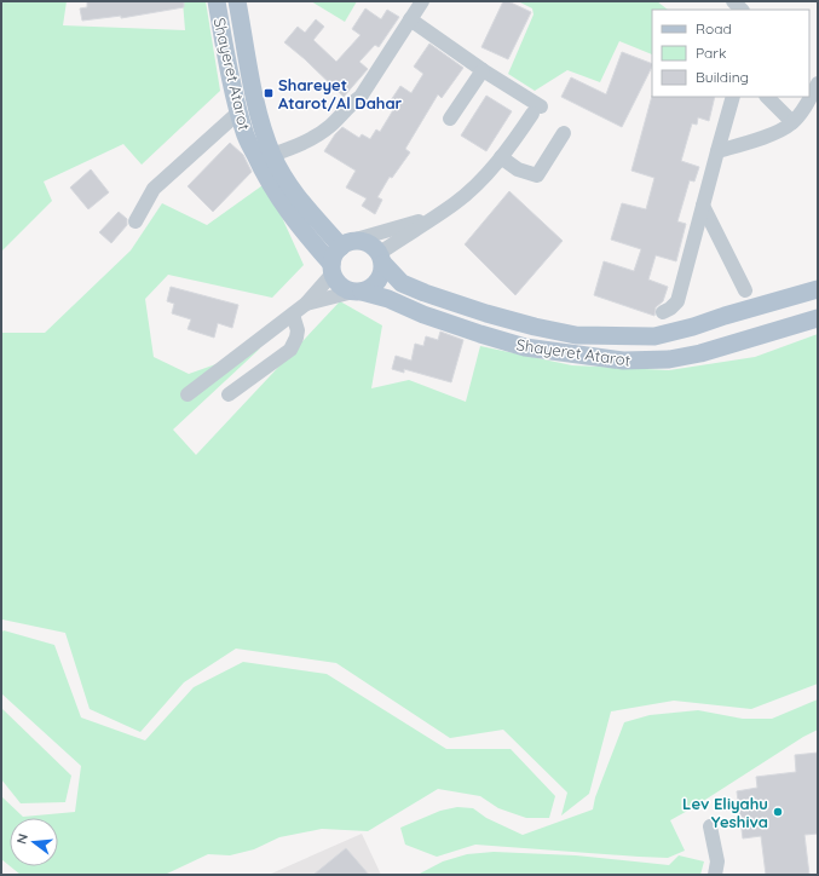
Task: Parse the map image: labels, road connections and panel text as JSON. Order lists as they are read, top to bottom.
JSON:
{
  "streets": {
    "main road": ["Shayeret Atarot"]
  },
  "places": {
    "transit": ["Shareyet Atarot/Al Dahar"],
    "other": ["Lev Eliyahu Yeshiva"]
  },
  "legend": ["Road", "Park", "Building"],
  "north": "left"
}
